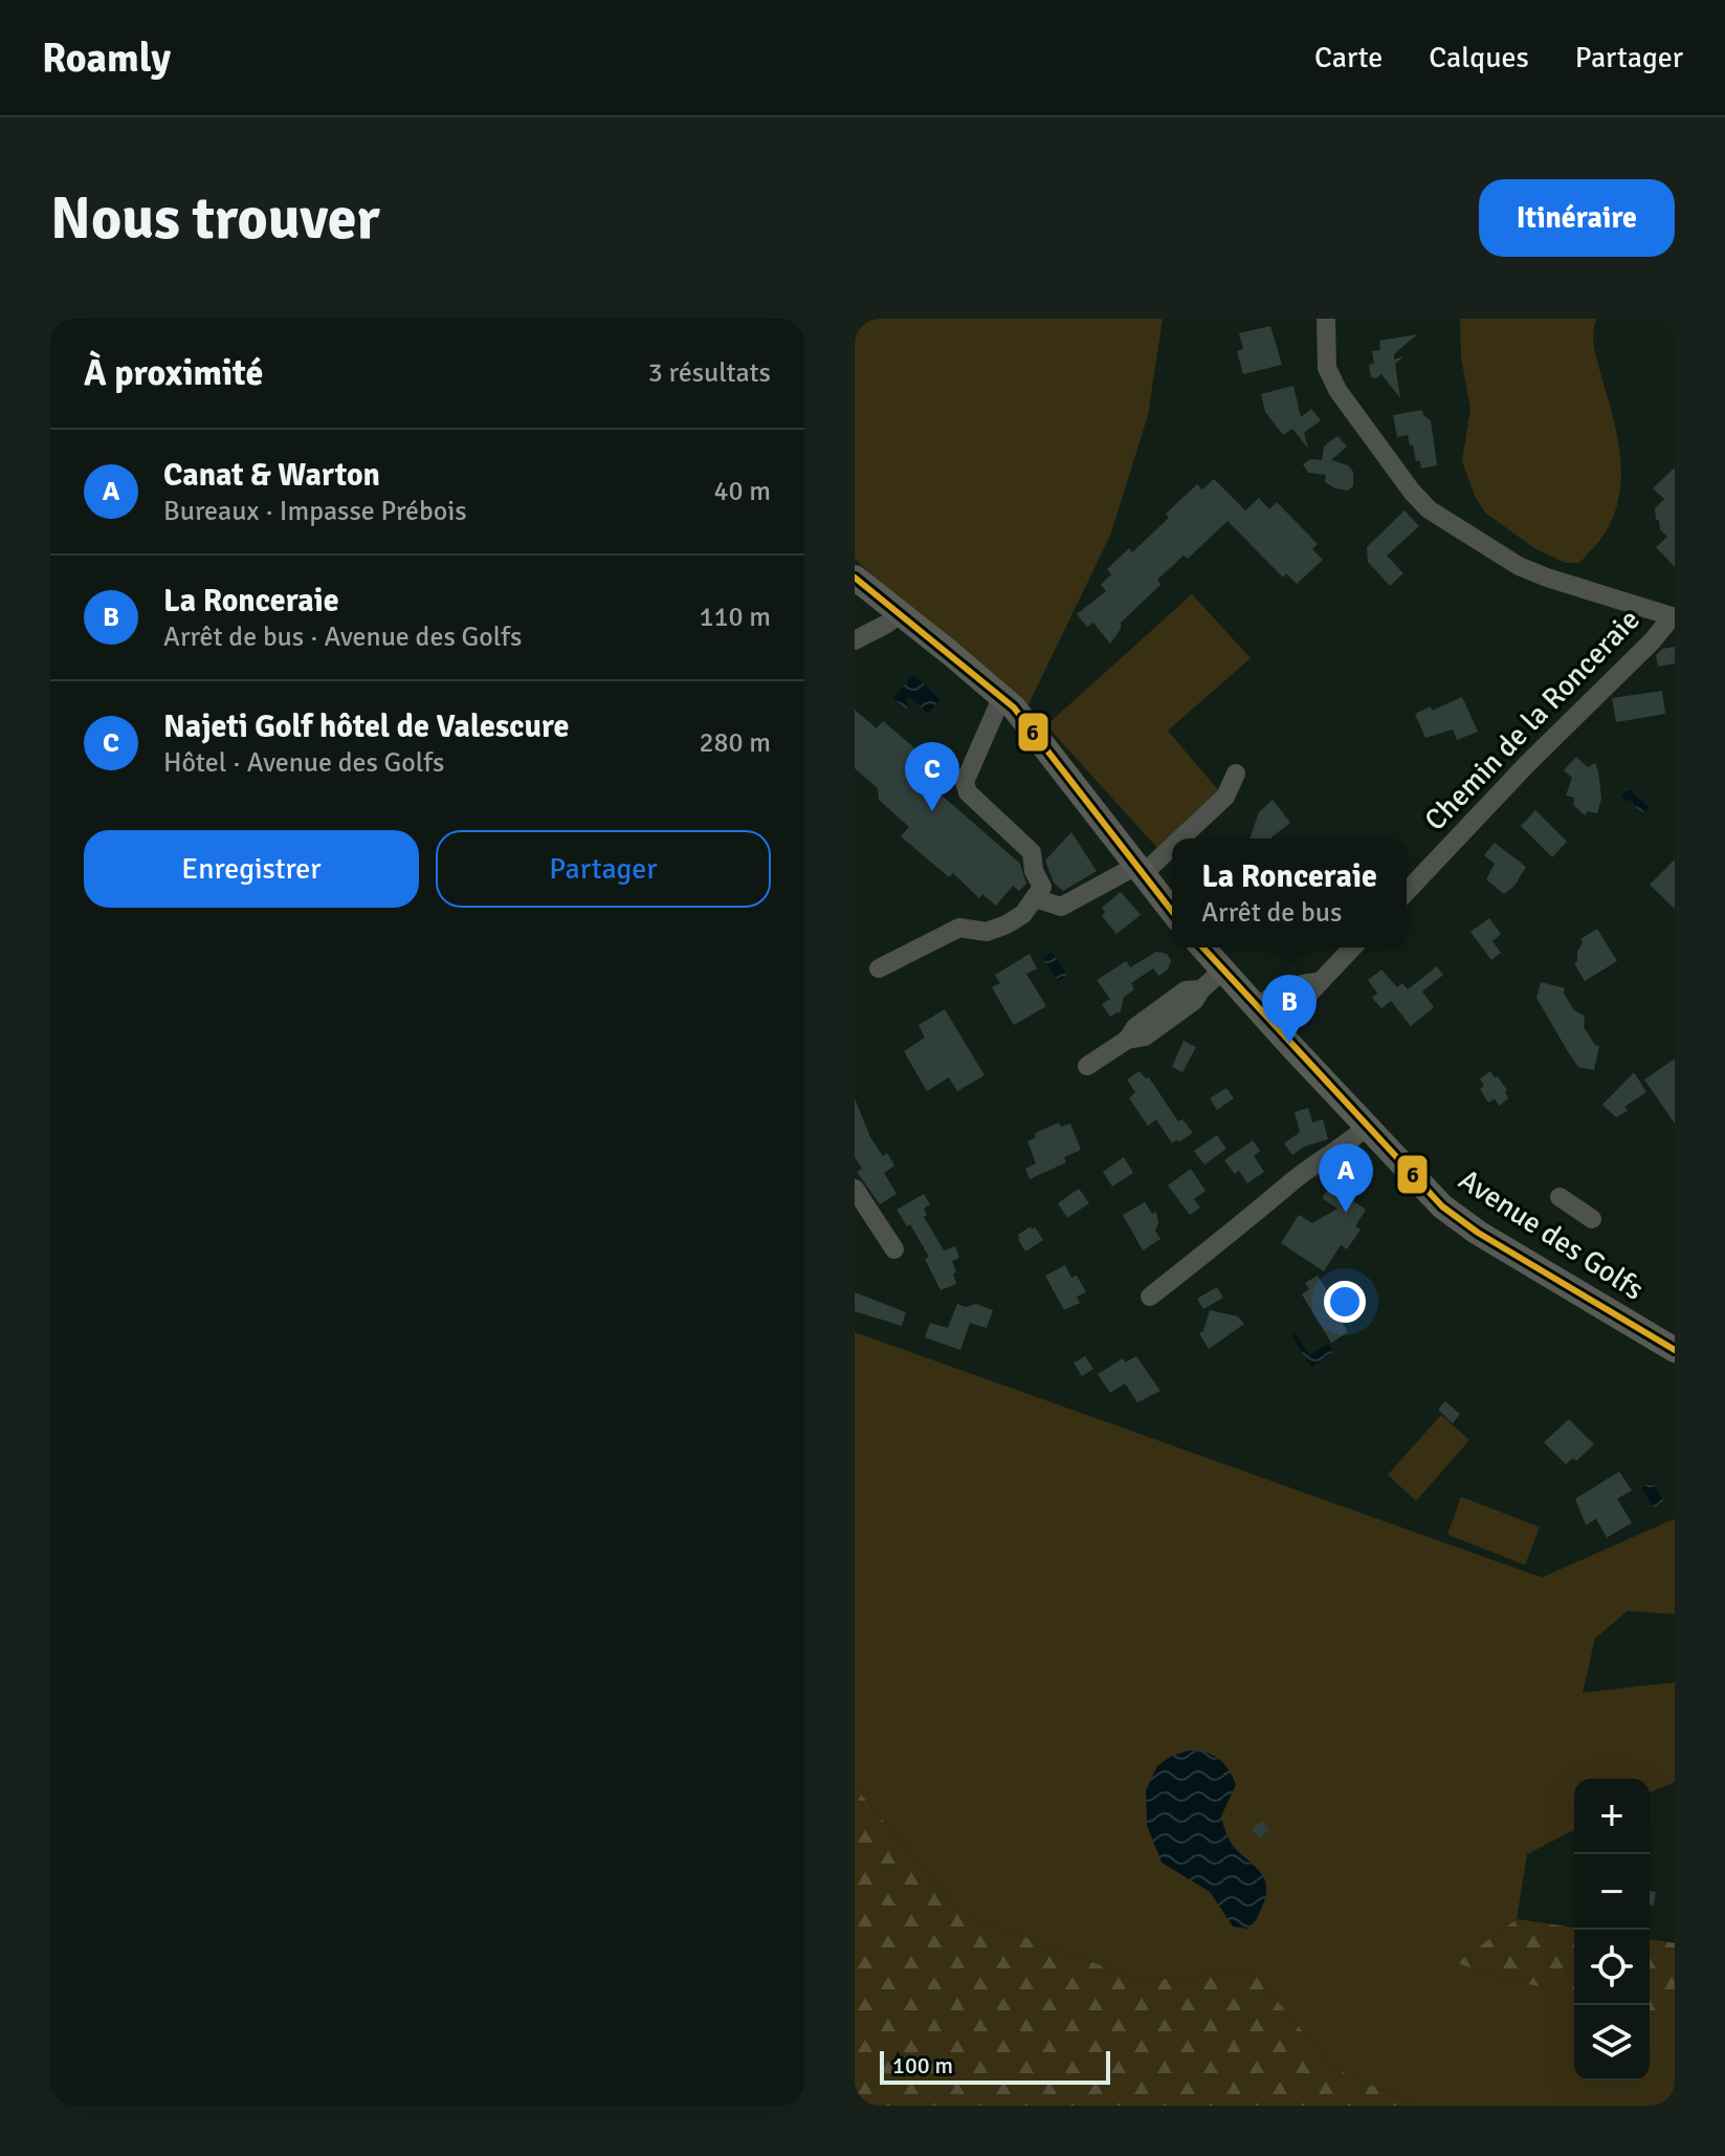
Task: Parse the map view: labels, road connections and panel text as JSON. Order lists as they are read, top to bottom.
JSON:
{
  "streets": {
    "main road": ["Avenue des Golfs"],
    "street": ["Chemin de la Ronceraie"]
  },
  "lines": ["transit line 6"],
  "scale_bar": "100 m",
  "page": {
    "header": "Roamly",
    "nav": ["Carte", "Calques", "Partager"],
    "buttons": [
      "Itinéraire",
      ["Enregistrer", "Partager"]
    ],
    "title": "Nous trouver",
    "heading": ["À proximité", "3 résultats"],
    "list": [
      {
        "mark": "A",
        "name": "Canat & Warton",
        "note": "Bureaux · Impasse Prébois",
        "value": "40 m"
      },
      {
        "mark": "B",
        "name": "La Ronceraie",
        "note": "Arrêt de bus · Avenue des Golfs",
        "value": "110 m"
      },
      {
        "mark": "C",
        "name": "Najeti Golf hôtel de Valescure",
        "note": "Hôtel · Avenue des Golfs",
        "value": "280 m"
      }
    ],
    "pins": ["C", "B", "A"],
    "popup": ["La Ronceraie", "Arrêt de bus"],
    "map_buttons": ["+", "−"],
    "scale": "100 m"
  }
}
